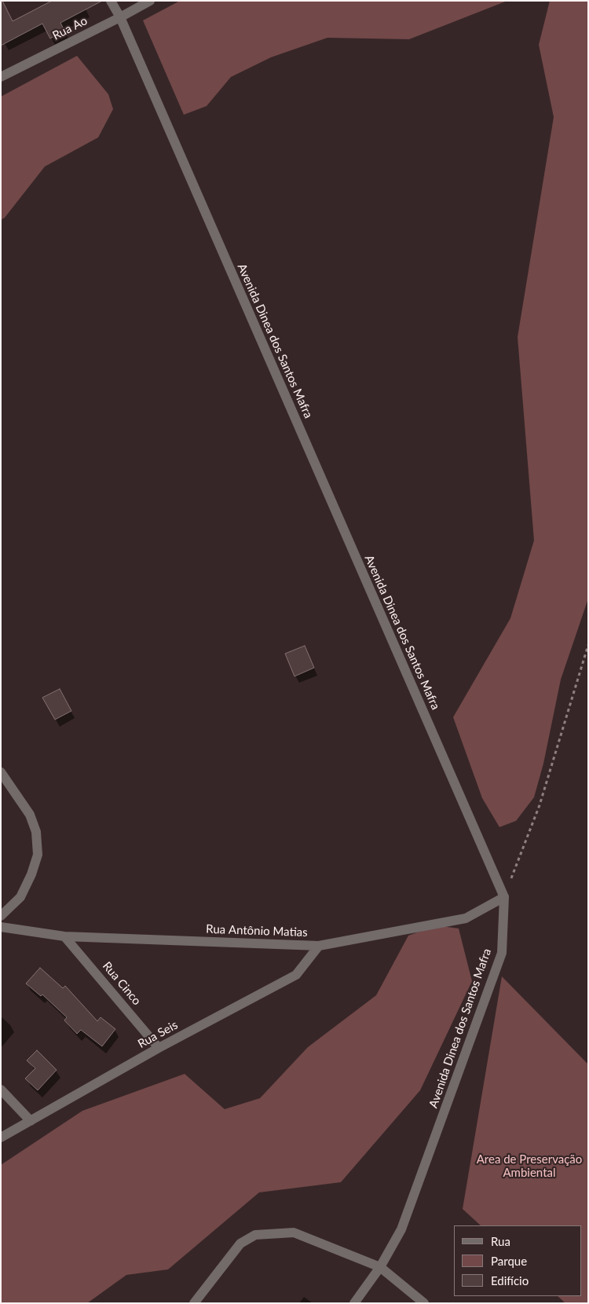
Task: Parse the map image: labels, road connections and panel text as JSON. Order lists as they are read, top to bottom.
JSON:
{
  "streets": {
    "street": [
      "Rua Ao",
      "Avenida Dinea dos Santos Mafra",
      "Rua Antônio Matias",
      "Rua Cinco",
      "Rua Seis"
    ]
  },
  "crossings": [
    ["Rua Ao", "Avenida Dinea dos Santos Mafra"],
    ["Avenida Dinea dos Santos Mafra", "Rua Antônio Matias"],
    ["Rua Antônio Matias", "Rua Cinco"],
    ["Rua Antônio Matias", "Rua Seis"],
    ["Rua Cinco", "Rua Seis"]
  ],
  "parks": ["Area de Preservação Ambiental"],
  "legend": ["Rua", "Parque", "Edifício"]
}
